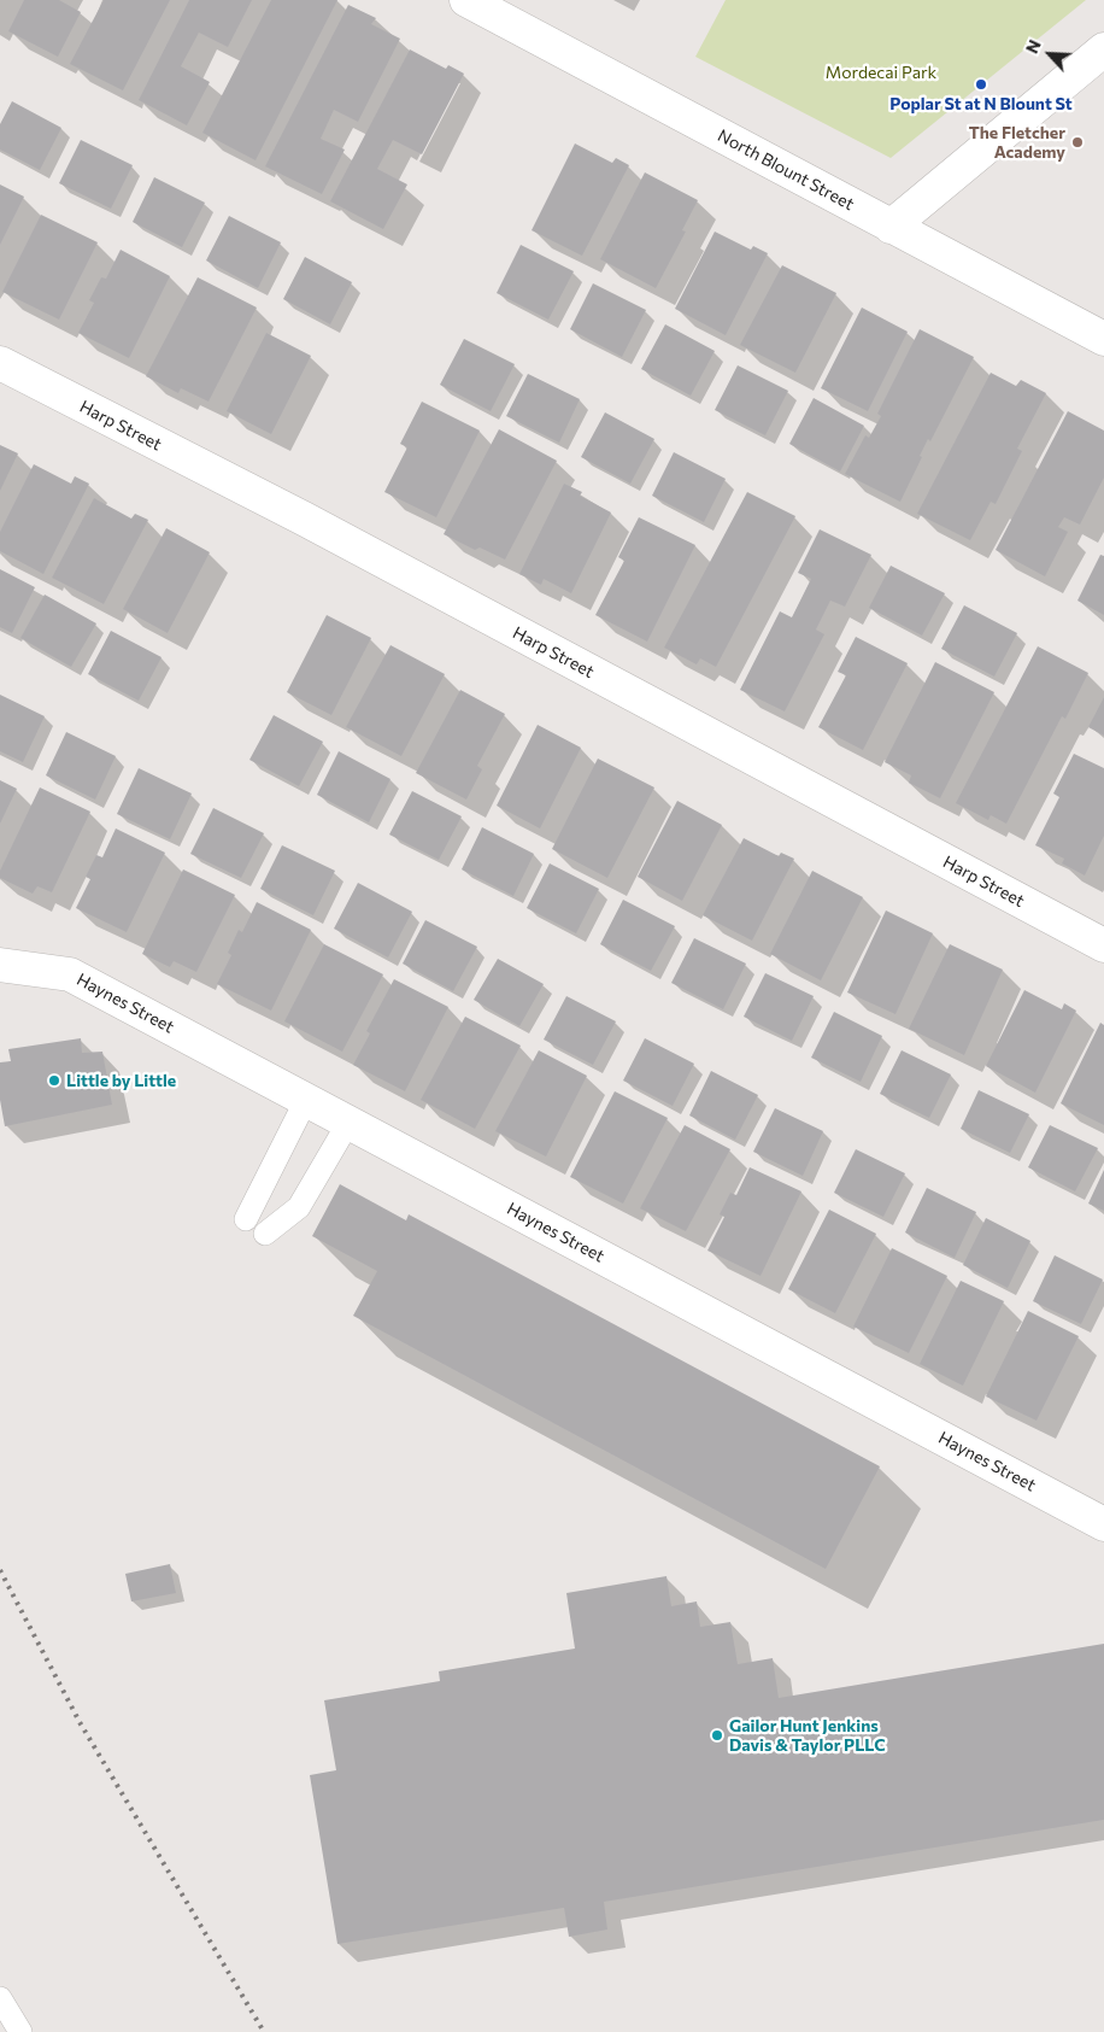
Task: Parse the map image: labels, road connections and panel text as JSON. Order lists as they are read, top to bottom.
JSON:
{
  "streets": {
    "street": ["North Blount Street", "Harp Street", "Haynes Street"]
  },
  "parks": ["Mordecai Park"],
  "places": [
    "Poplar St at N Blount St",
    "The Fletcher Academy",
    "Little by Little",
    "Gailor Hunt Jenkins Davis & Taylor PLLC"
  ],
  "north": "top left"
}
